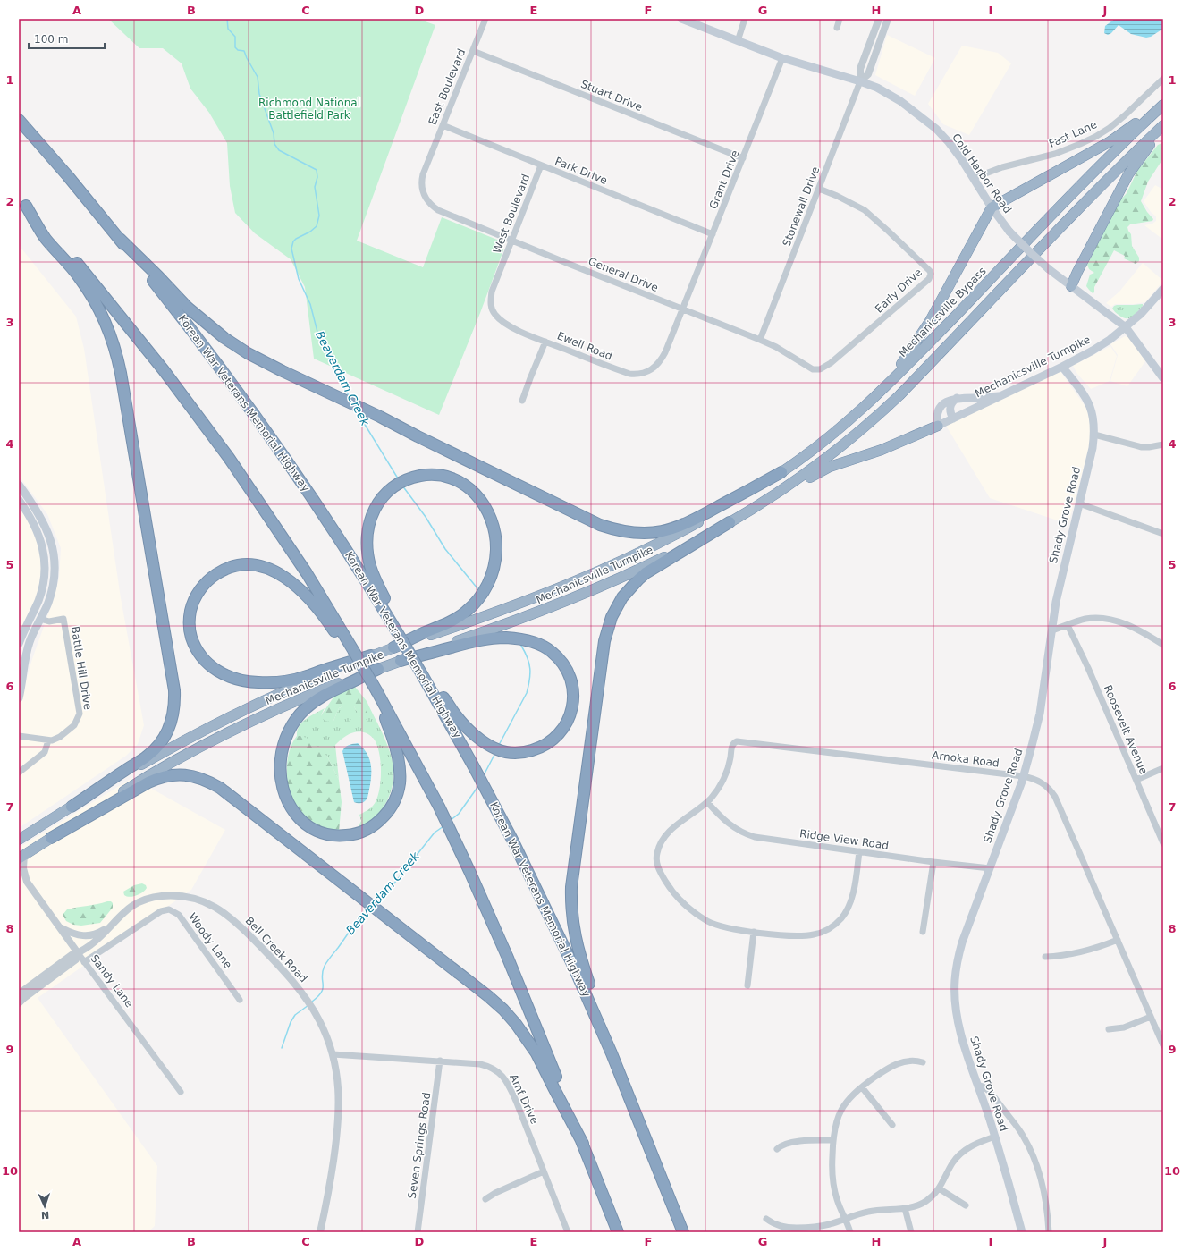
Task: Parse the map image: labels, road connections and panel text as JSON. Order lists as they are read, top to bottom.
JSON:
{
  "streets": {
    "highway": ["Mechanicsville Bypass", "Mechanicsville Turnpike", "Korean War Veterans Memorial Highway"],
    "main road": ["Cold Harbor Road", "Shady Grove Road"],
    "street": [
      "East Boulevard",
      "Stuart Drive",
      "Fast Lane",
      "Park Drive",
      "Grant Drive",
      "Stonewall Drive",
      "West Boulevard",
      "General Drive",
      "Early Drive",
      "Ewell Road",
      "Battle Hill Drive",
      "Roosevelt Avenue",
      "Arnoka Road",
      "Ridge View Road",
      "Woody Lane",
      "Bell Creek Road",
      "Sandy Lane",
      "Amf Drive",
      "Seven Springs Road"
    ]
  },
  "crossings": [
    ["East Boulevard", "Stuart Drive"],
    ["East Boulevard", "Park Drive"],
    ["East Boulevard", "General Drive"],
    ["Stuart Drive", "Grant Drive"],
    ["Fast Lane", "Cold Harbor Road"],
    ["Park Drive", "Grant Drive"],
    ["Park Drive", "West Boulevard"],
    ["Cold Harbor Road", "Grant Drive"],
    ["Cold Harbor Road", "Stonewall Drive"],
    ["Cold Harbor Road", "Mechanicsville Turnpike"],
    ["Grant Drive", "General Drive"],
    ["Grant Drive", "Ewell Road"],
    ["Stonewall Drive", "General Drive"],
    ["Stonewall Drive", "Early Drive"],
    ["West Boulevard", "General Drive"],
    ["West Boulevard", "Ewell Road"],
    ["General Drive", "Early Drive"],
    ["General Drive", "Ewell Road"],
    ["Mechanicsville Bypass", "Mechanicsville Turnpike"],
    ["Mechanicsville Turnpike", "Shady Grove Road"],
    ["Mechanicsville Turnpike", "Sandy Lane"],
    ["Shady Grove Road", "Arnoka Road"],
    ["Shady Grove Road", "Ridge View Road"],
    ["Arnoka Road", "Ridge View Road"],
    ["Woody Lane", "Sandy Lane"],
    ["Bell Creek Road", "Sandy Lane"],
    ["Bell Creek Road", "Amf Drive"],
    ["Amf Drive", "Seven Springs Road"]
  ],
  "water": ["Beaverdam Creek"],
  "parks": ["Richmond National Battlefield Park"],
  "scale_bar": "100 m",
  "north": "bottom",
  "grid": {
    "columns": [
      "A",
      "B",
      "C",
      "D",
      "E",
      "F",
      "G",
      "H",
      "I",
      "J"
    ],
    "rows": [
      "1",
      "2",
      "3",
      "4",
      "5",
      "6",
      "7",
      "8",
      "9",
      "10"
    ]
  }
}
